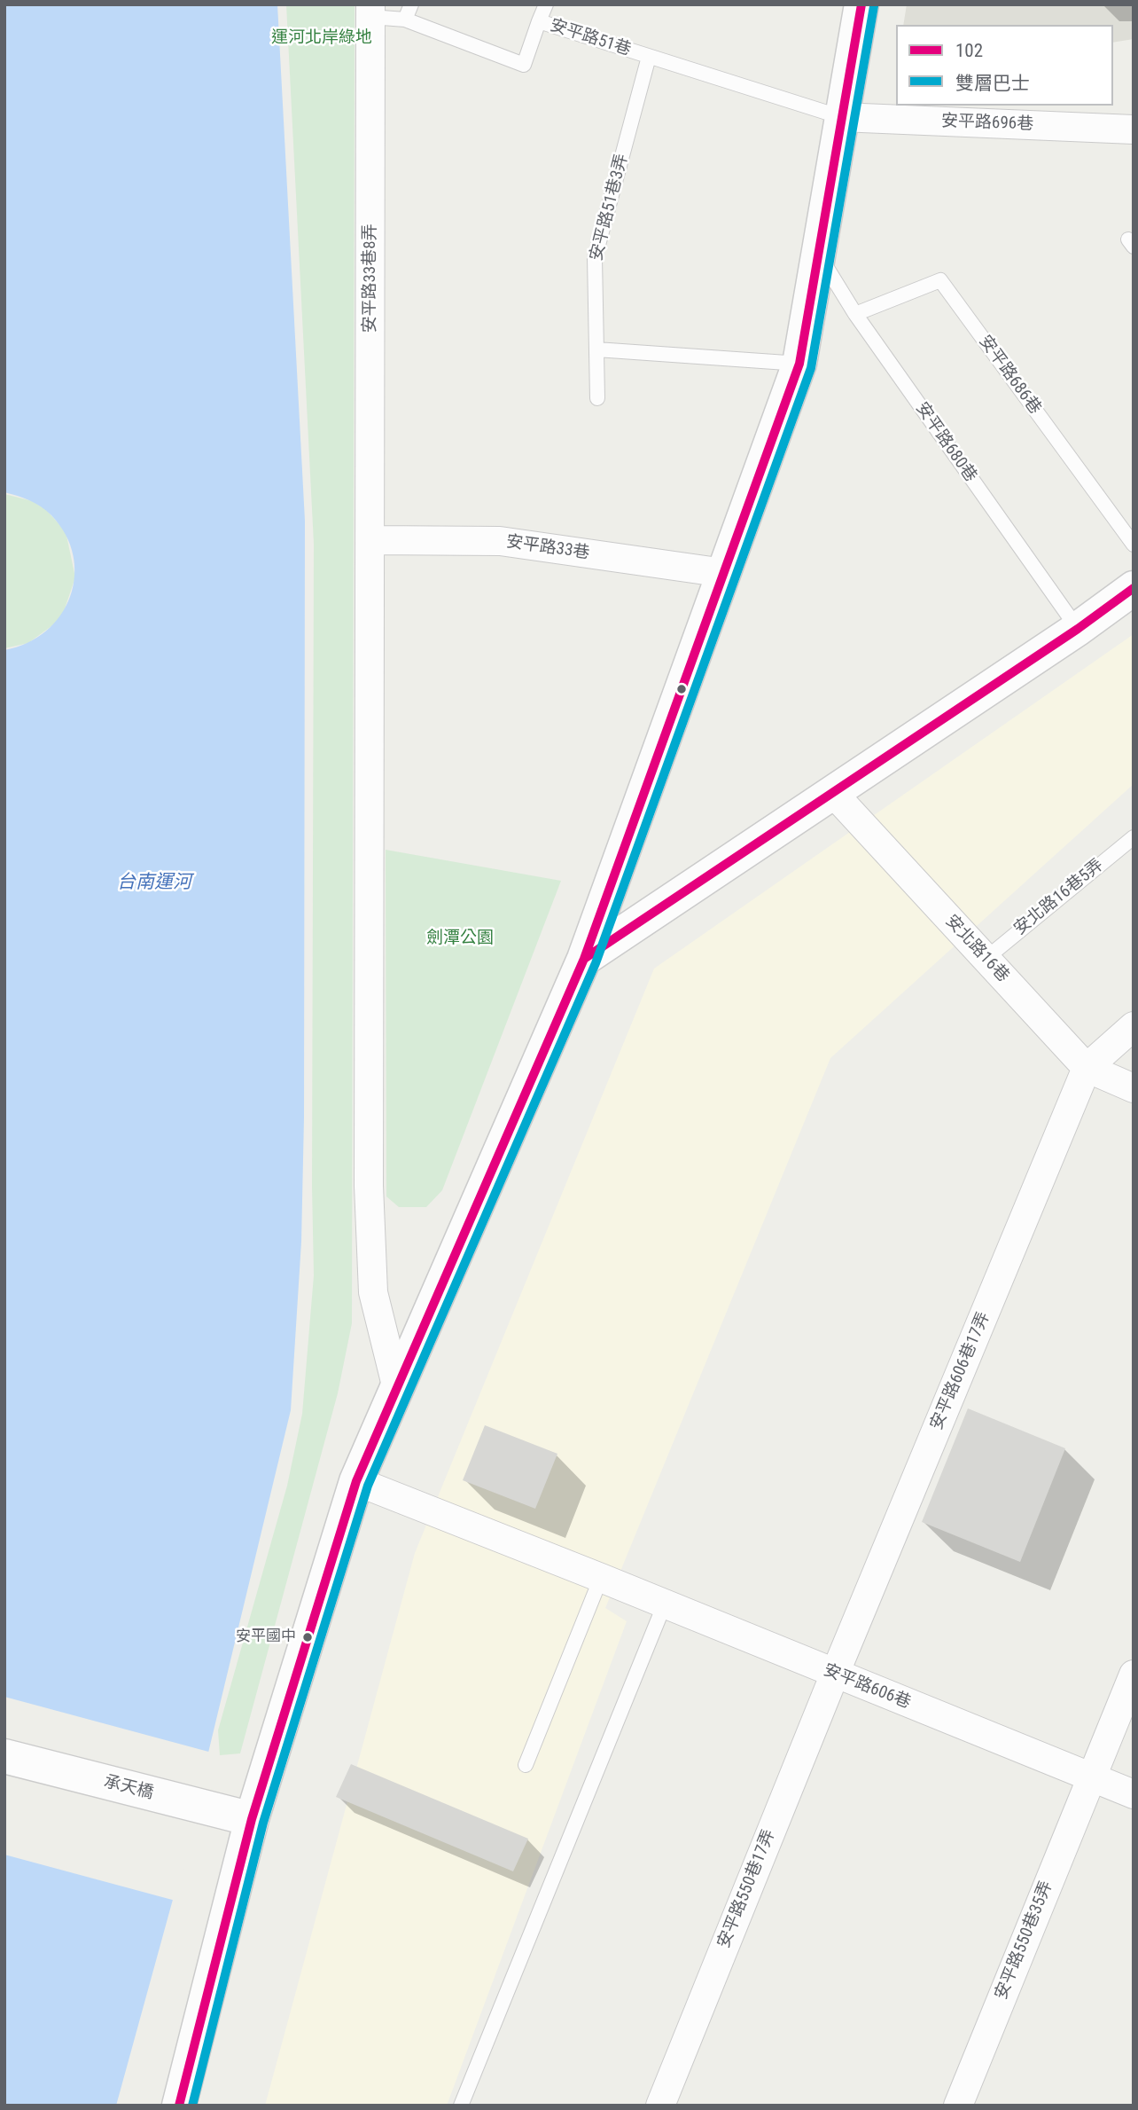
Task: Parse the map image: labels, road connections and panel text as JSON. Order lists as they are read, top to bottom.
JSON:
{
  "streets": {
    "street": [
      "安平路696巷",
      "安平路33巷8弄",
      "安平路33巷",
      "安北路16巷",
      "安平路606巷17弄",
      "安平路606巷",
      "承天橋",
      "安平路550巷17弄",
      "安平路550巷35弄"
    ],
    "lane": [
      "安平路51巷",
      "安平路51巷3弄",
      "安平路686巷",
      "安平路680巷",
      "安北路16巷5弄"
    ]
  },
  "crossings": [
    ["安平路51巷", "安平路696巷"],
    ["安平路51巷", "安平路51巷3弄"],
    ["安平路51巷", "安平路33巷8弄"],
    ["安平路33巷8弄", "安平路33巷"],
    ["安平路686巷", "安平路680巷"],
    ["安北路16巷5弄", "安北路16巷"],
    ["安北路16巷", "安平路606巷17弄"],
    ["安平路606巷17弄", "安平路606巷"],
    ["安平路606巷17弄", "安平路550巷17弄"],
    ["安平路606巷", "安平路550巷17弄"],
    ["安平路606巷", "安平路550巷35弄"]
  ],
  "water": ["台南運河"],
  "parks": ["運河北岸綠地", "劍潭公園"],
  "places": ["安平國中"],
  "lines": ["transit line 102", "transit line 雙層巴士"],
  "legend": ["102", "雙層巴士"]
}
